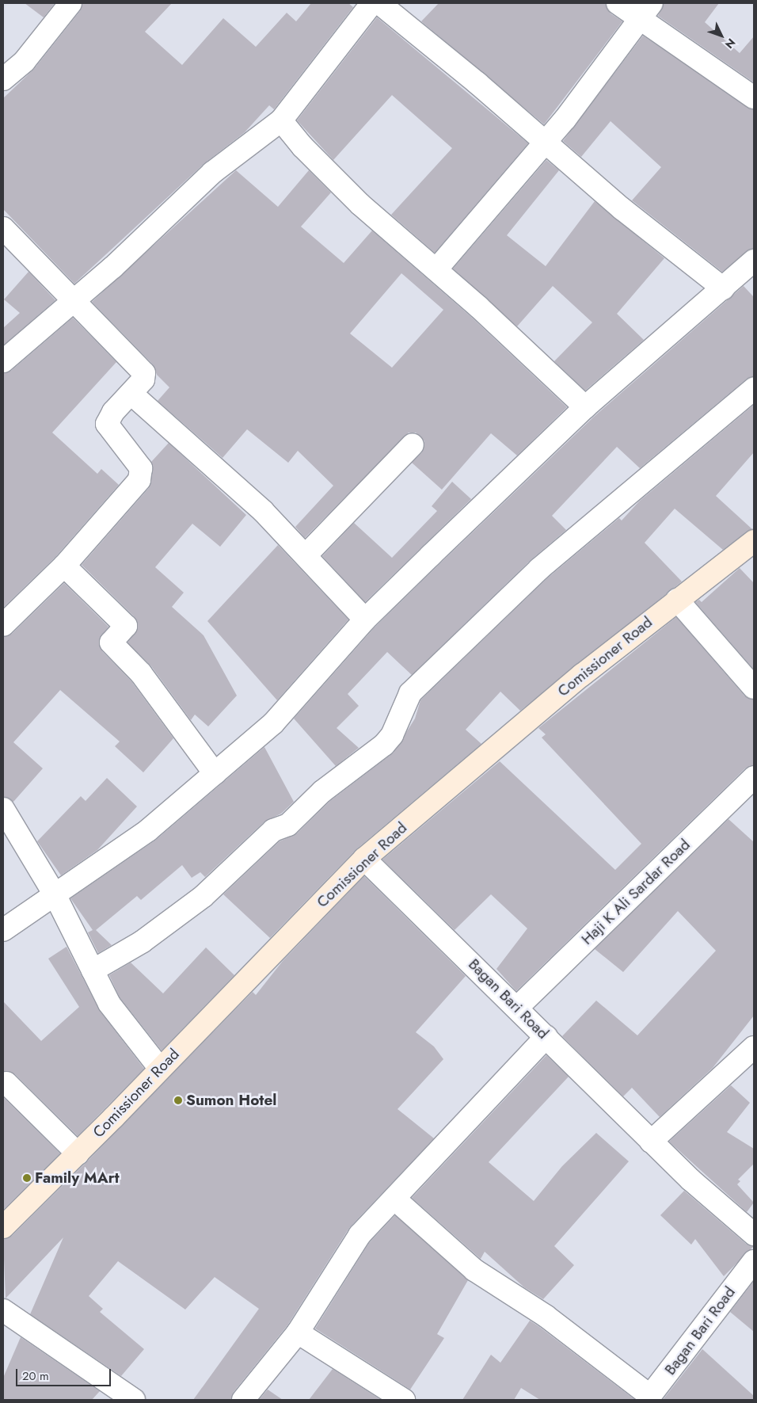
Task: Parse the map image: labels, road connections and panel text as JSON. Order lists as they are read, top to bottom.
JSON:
{
  "streets": {
    "street": ["Comissioner Road", "Haji K Ali Sardar Road", "Bagan Bari Road"]
  },
  "crossings": [
    ["Comissioner Road", "Bagan Bari Road"],
    ["Haji K Ali Sardar Road", "Bagan Bari Road"]
  ],
  "places": ["Sumon Hotel", "Family MArt"],
  "scale_bar": "20 m",
  "north": "bottom right"
}
